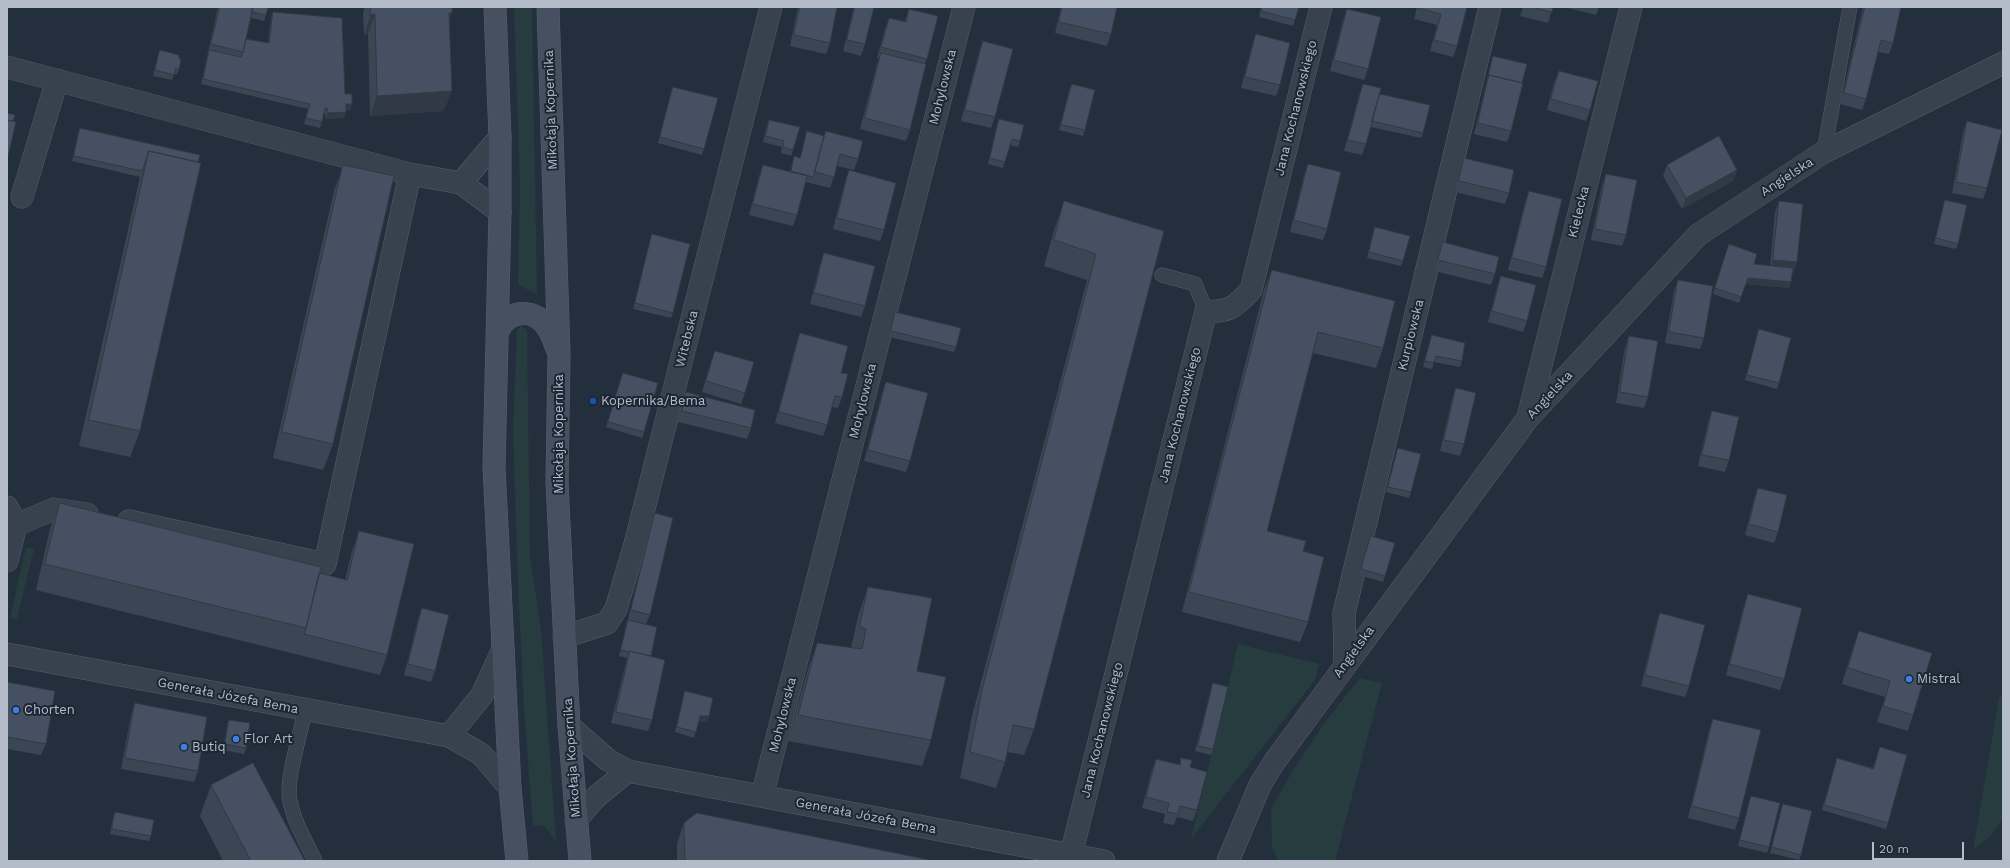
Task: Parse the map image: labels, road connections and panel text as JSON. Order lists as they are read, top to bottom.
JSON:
{
  "streets": {
    "main road": ["Mikołaja Kopernika"],
    "street": [
      "Mohylowska",
      "Jana Kochanowskiego",
      "Angielska",
      "Kielecka",
      "Kurpiowska",
      "Witebska",
      "Generała Józefa Bema"
    ]
  },
  "crossings": [
    ["Mohylowska", "Generała Józefa Bema"],
    ["Jana Kochanowskiego", "Generała Józefa Bema"],
    ["Mikołaja Kopernika", "Witebska"],
    ["Mikołaja Kopernika", "Generała Józefa Bema"],
    ["Angielska", "Kielecka"],
    ["Angielska", "Kurpiowska"]
  ],
  "places": [
    "Kopernika/Bema",
    "Mistral",
    "Chorten",
    "Flor Art",
    "Butiq"
  ],
  "scale_bar": "20 m"
}
